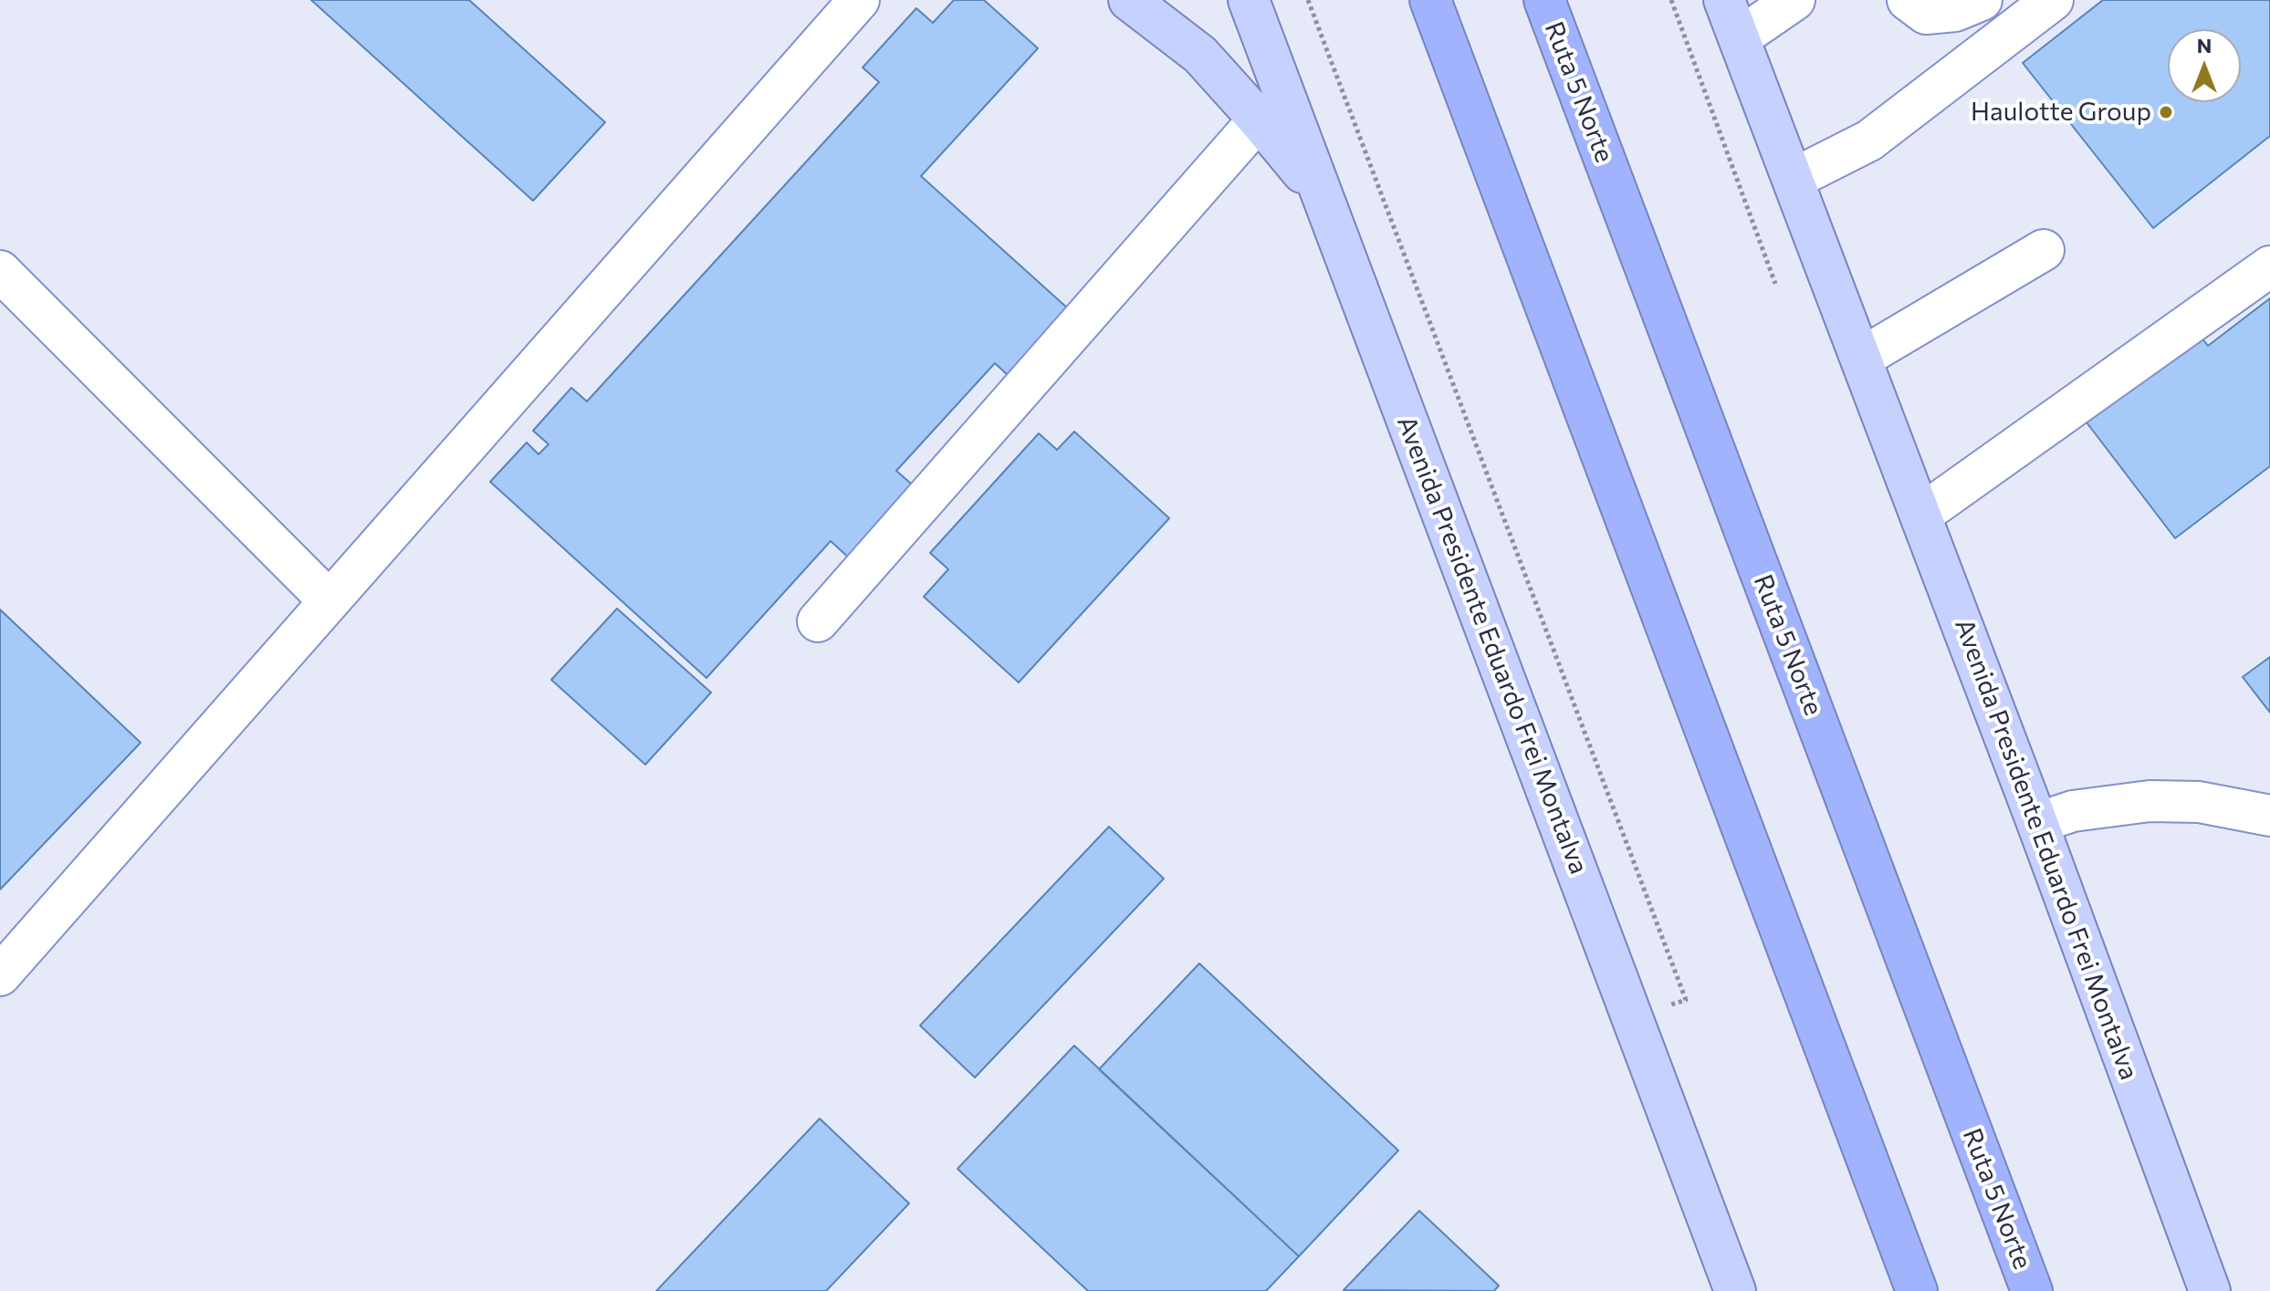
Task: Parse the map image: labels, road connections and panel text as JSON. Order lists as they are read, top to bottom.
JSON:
{
  "streets": {
    "highway": ["Ruta 5 Norte"],
    "main road": ["Avenida Presidente Eduardo Frei Montalva"]
  },
  "places": ["Haulotte Group"],
  "north": "top"
}
